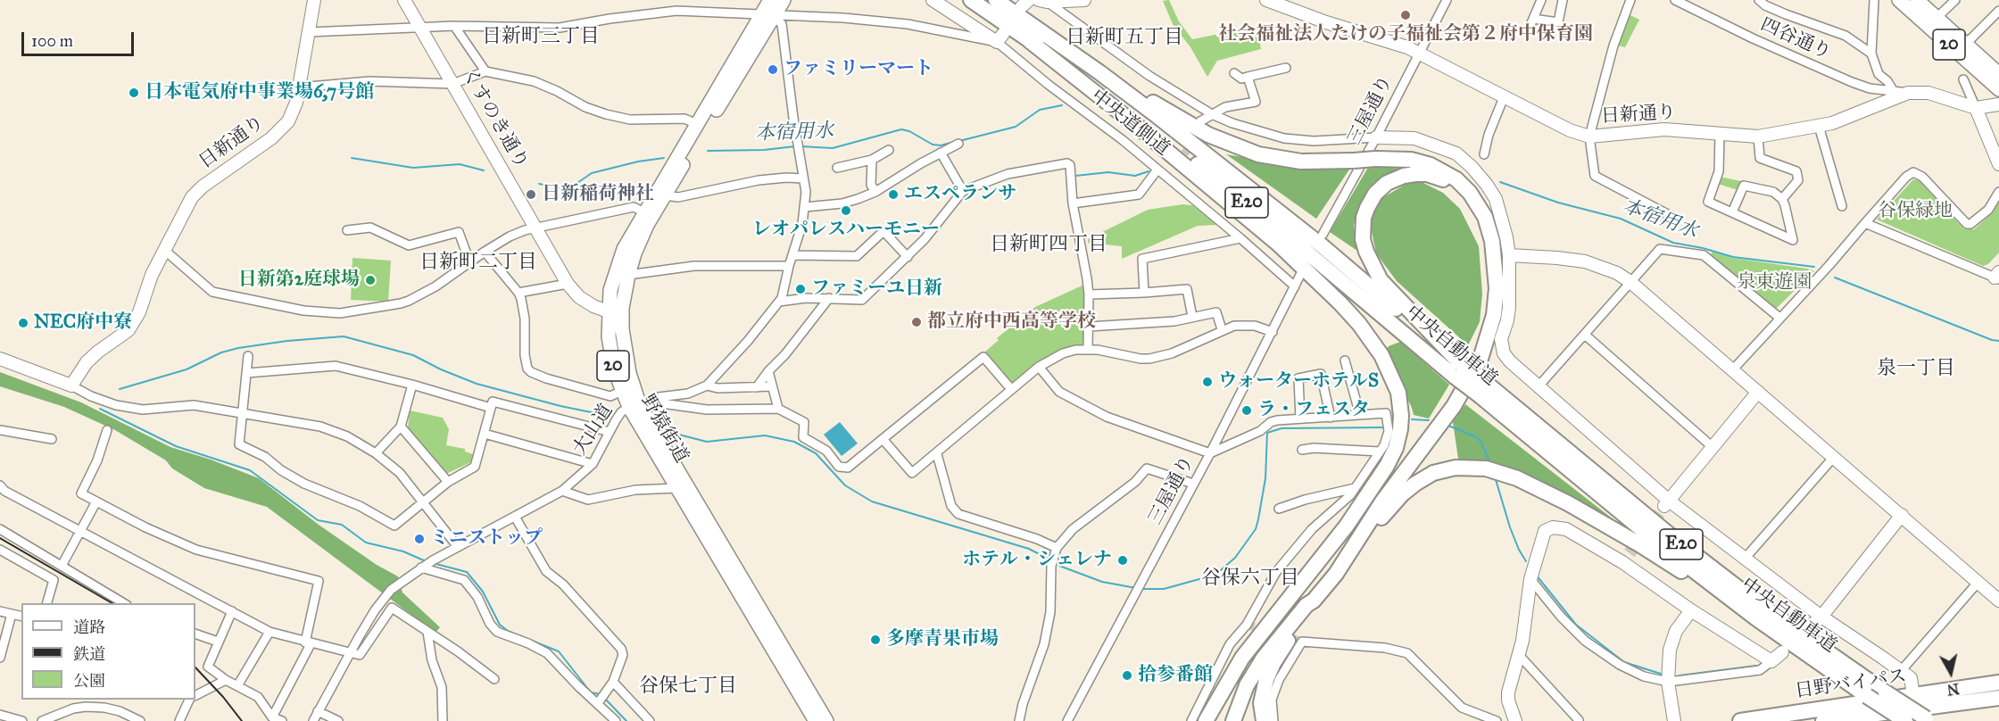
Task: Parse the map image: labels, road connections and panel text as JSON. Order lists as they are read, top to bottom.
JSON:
{
  "streets": {
    "highway": ["E20", "中央自動車道", "日野バイパス"],
    "main road": ["20", "野猿街道"],
    "street": [
      "四谷通り",
      "三屋通り",
      "日新通り",
      "くすのき通り",
      "中央道側道",
      "大山道"
    ]
  },
  "crossings": [
    ["四谷通り", "日新通り"],
    ["三屋通り", "日新通り"],
    ["三屋通り", "中央道側道"],
    ["くすのき通り", "野猿街道"],
    ["野猿街道", "大山道"]
  ],
  "districts": [
    "日新町三丁目",
    "日新町五丁目",
    "日新町四丁目",
    "日新町二丁目",
    "泉一丁目",
    "谷保六丁目",
    "谷保七丁目"
  ],
  "water": ["本宿用水"],
  "parks": ["谷保緑地", "泉東遊園"],
  "places": [
    "社会福祉法人たけの子福祉会第２府中保育園",
    "ファミリーマート",
    "日本電気府中事業場6,7号館",
    "日新稲荷神社",
    "エスペランサ",
    "レオパレスハーモニー",
    "日新第2庭球場",
    "ファミーユ日新",
    "都立府中西高等学校",
    "NEC府中寮",
    "ウォーターホテルS",
    "ラ・フェスタ",
    "ミニストップ",
    "ホテル・シェレナ",
    "多摩青果市場",
    "拾参番館"
  ],
  "legend": ["道路", "鉄道", "公園"],
  "scale_bar": "100 m",
  "north": "bottom"
}
